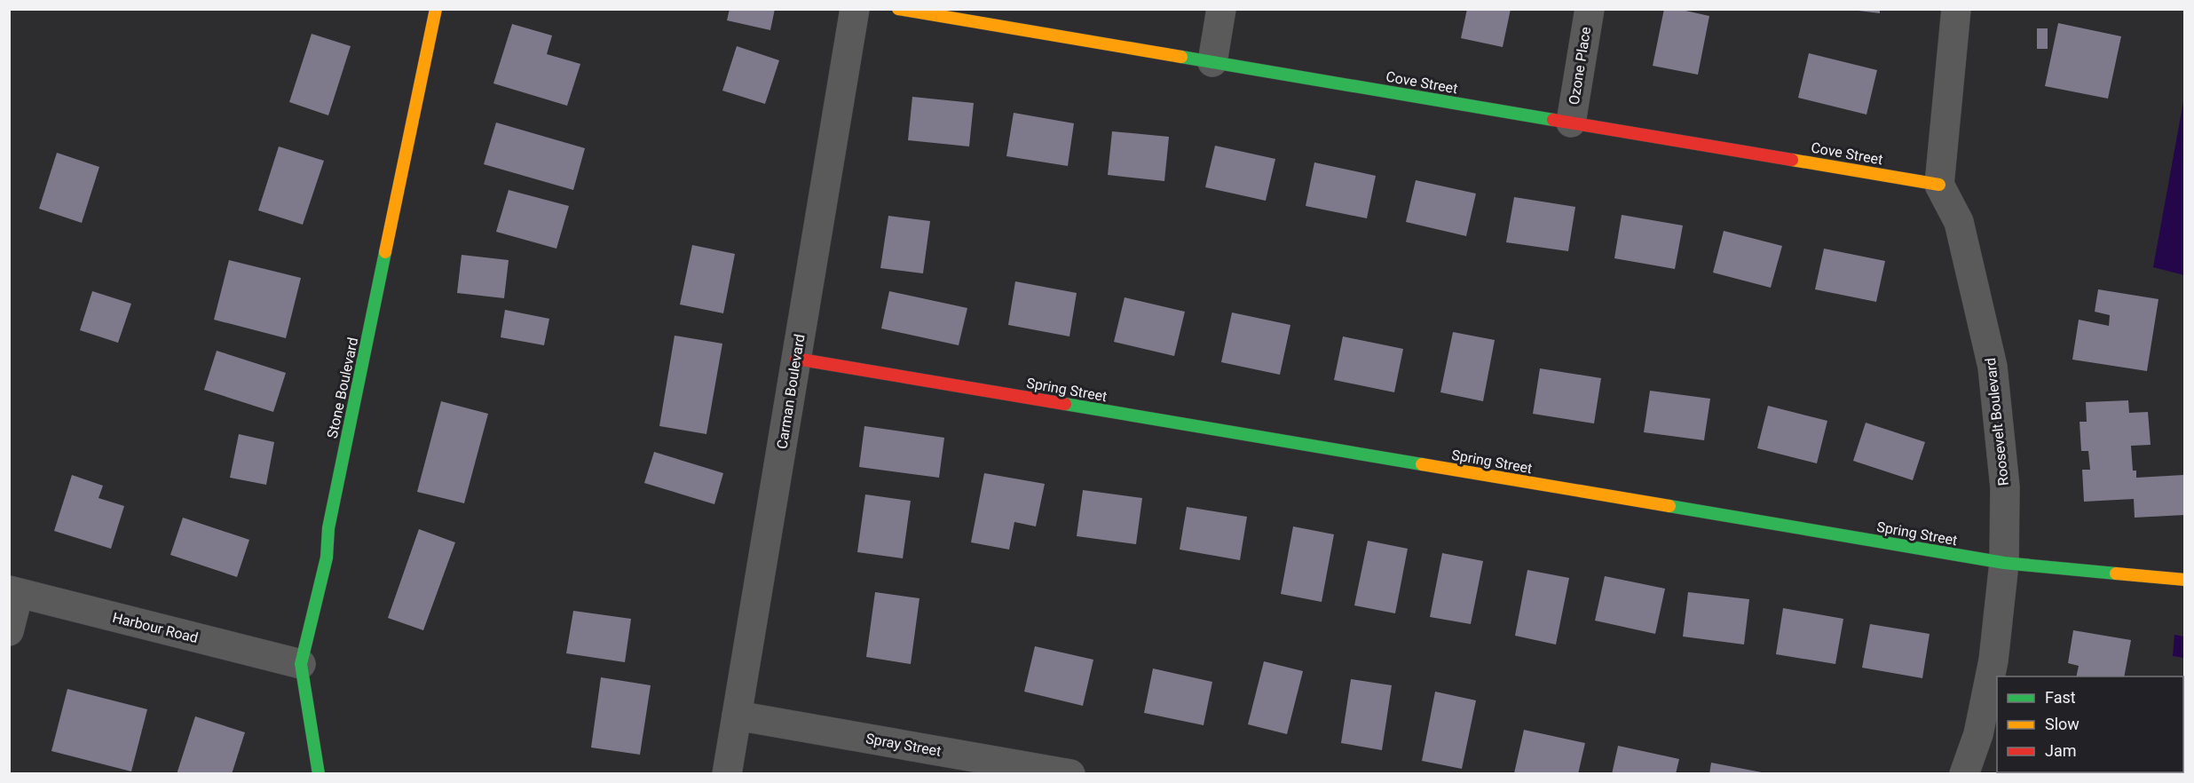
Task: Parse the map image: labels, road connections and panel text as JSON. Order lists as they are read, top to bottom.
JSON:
{
  "streets": {
    "street": [
      "Ozone Place",
      "Cove Street",
      "Stone Boulevard",
      "Spring Street",
      "Carman Boulevard",
      "Roosevelt Boulevard",
      "Harbour Road",
      "Spray Street"
    ]
  },
  "crossings": [
    ["Ozone Place", "Cove Street"],
    ["Cove Street", "Roosevelt Boulevard"],
    ["Stone Boulevard", "Harbour Road"],
    ["Spring Street", "Carman Boulevard"],
    ["Spring Street", "Roosevelt Boulevard"],
    ["Carman Boulevard", "Spray Street"]
  ],
  "legend": ["Fast", "Slow", "Jam"]
}
